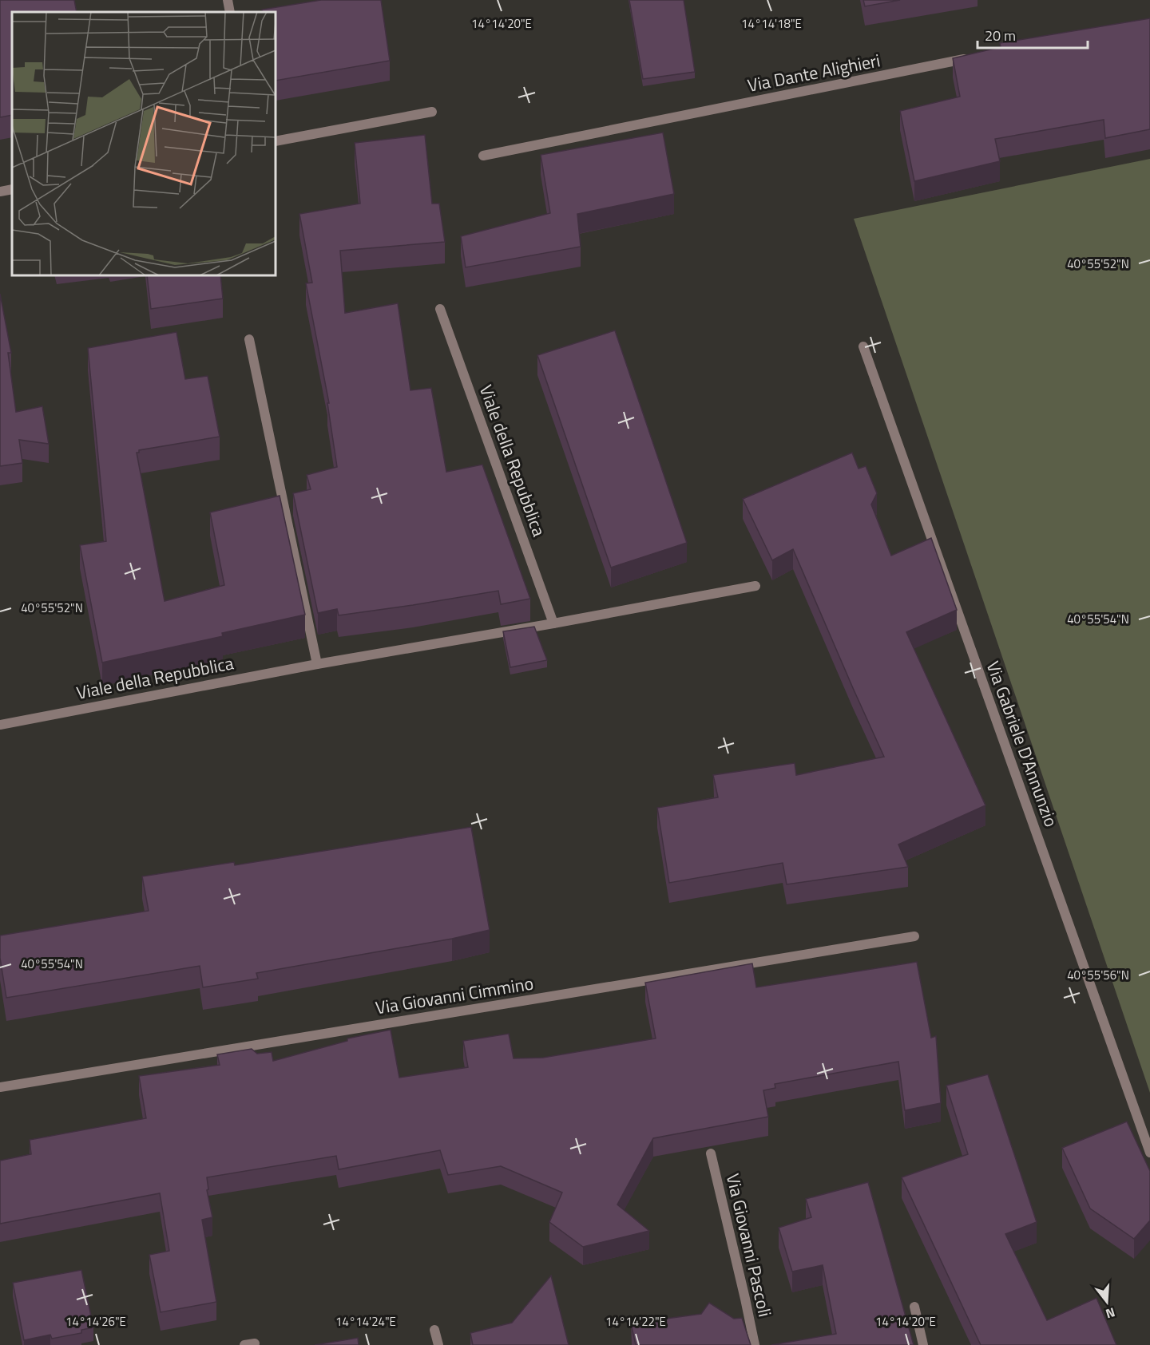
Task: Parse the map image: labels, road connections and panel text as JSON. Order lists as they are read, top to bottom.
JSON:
{
  "streets": {
    "street": [
      "Via Dante Alighieri",
      "Viale della Repubblica",
      "Via Gabriele D'Annunzio",
      "Via Giovanni Cimmino",
      "Via Giovanni Pascoli"
    ]
  },
  "scale_bar": "20 m",
  "north": "bottom",
  "coordinates": [
    "14°14'20\"E",
    "14°14'18\"E",
    "40°55'52\"N",
    "40°55'54\"N",
    "40°55'56\"N",
    "14°14'26\"E",
    "14°14'24\"E",
    "14°14'22\"E"
  ]
}
